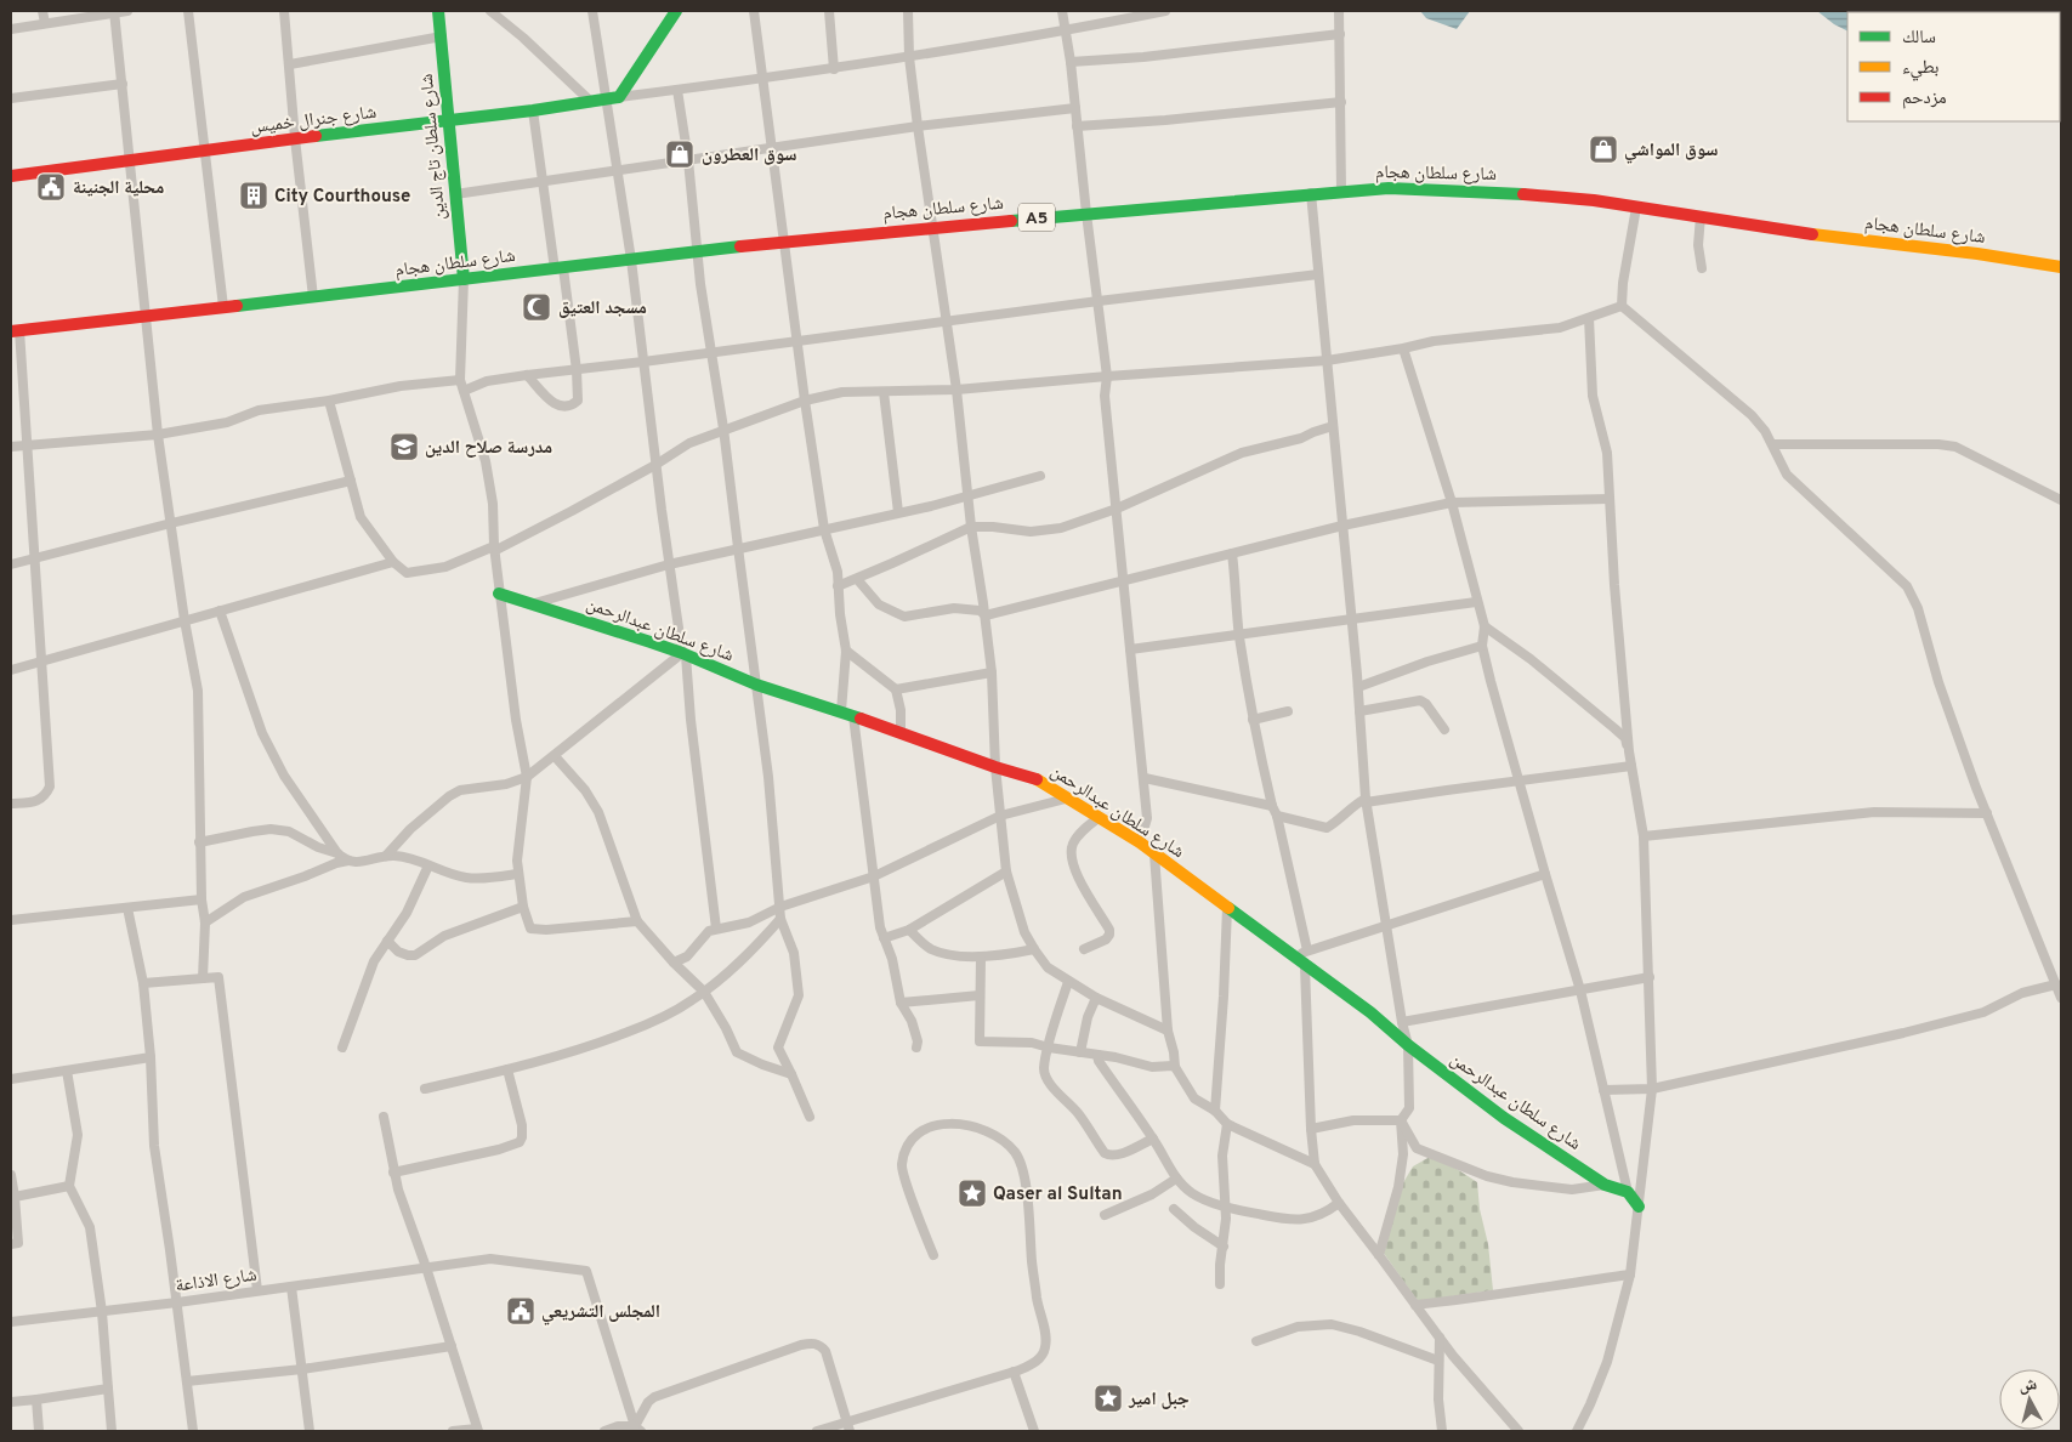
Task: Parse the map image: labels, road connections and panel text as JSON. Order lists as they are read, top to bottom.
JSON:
{
  "streets": {
    "main road": [
      "شارع جنرال خميس",
      "شارع سلطان تاج الدين",
      "شارع سلطان هجام",
      "A5",
      "شارع سلطان عبدالرحمن"
    ],
    "street": ["شارع الاذاعة"]
  },
  "crossings": [
    ["شارع جنرال خميس", "شارع سلطان تاج الدين"],
    ["شارع سلطان تاج الدين", "شارع سلطان هجام"]
  ],
  "places": {
    "shop": ["سوق المواشي", "سوق العطرون"],
    "public building": ["محلية الجنينة", "المجلس التشريعي"],
    "building": ["City Courthouse"],
    "mosque": ["مسجد العتيق"],
    "school or university": ["مدرسة صلاح الدين"],
    "place": ["Qaser al Sultan", "جبل امير"]
  },
  "legend": ["سالك", "بطيء", "مزدحم"],
  "north": "top"
}
